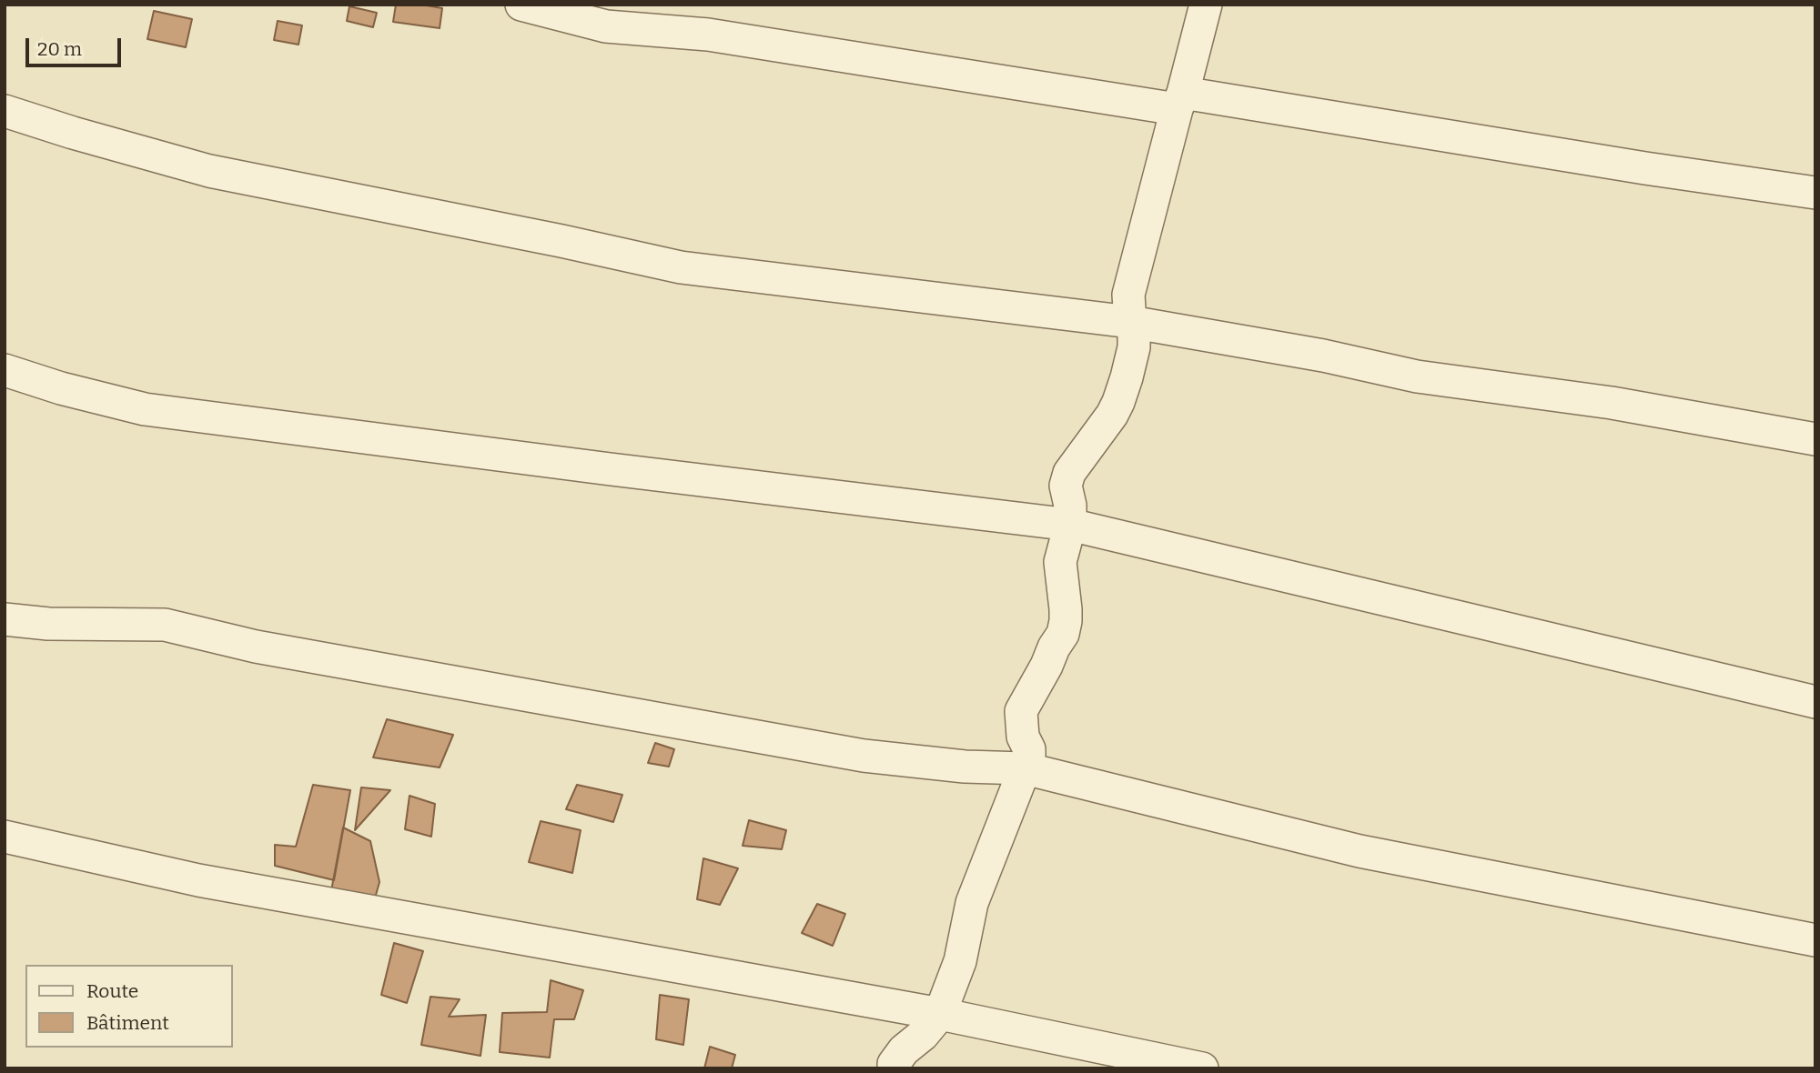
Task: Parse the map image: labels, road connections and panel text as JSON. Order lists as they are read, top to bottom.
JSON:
{
  "legend": ["Route", "Bâtiment"],
  "scale_bar": "20 m"
}
